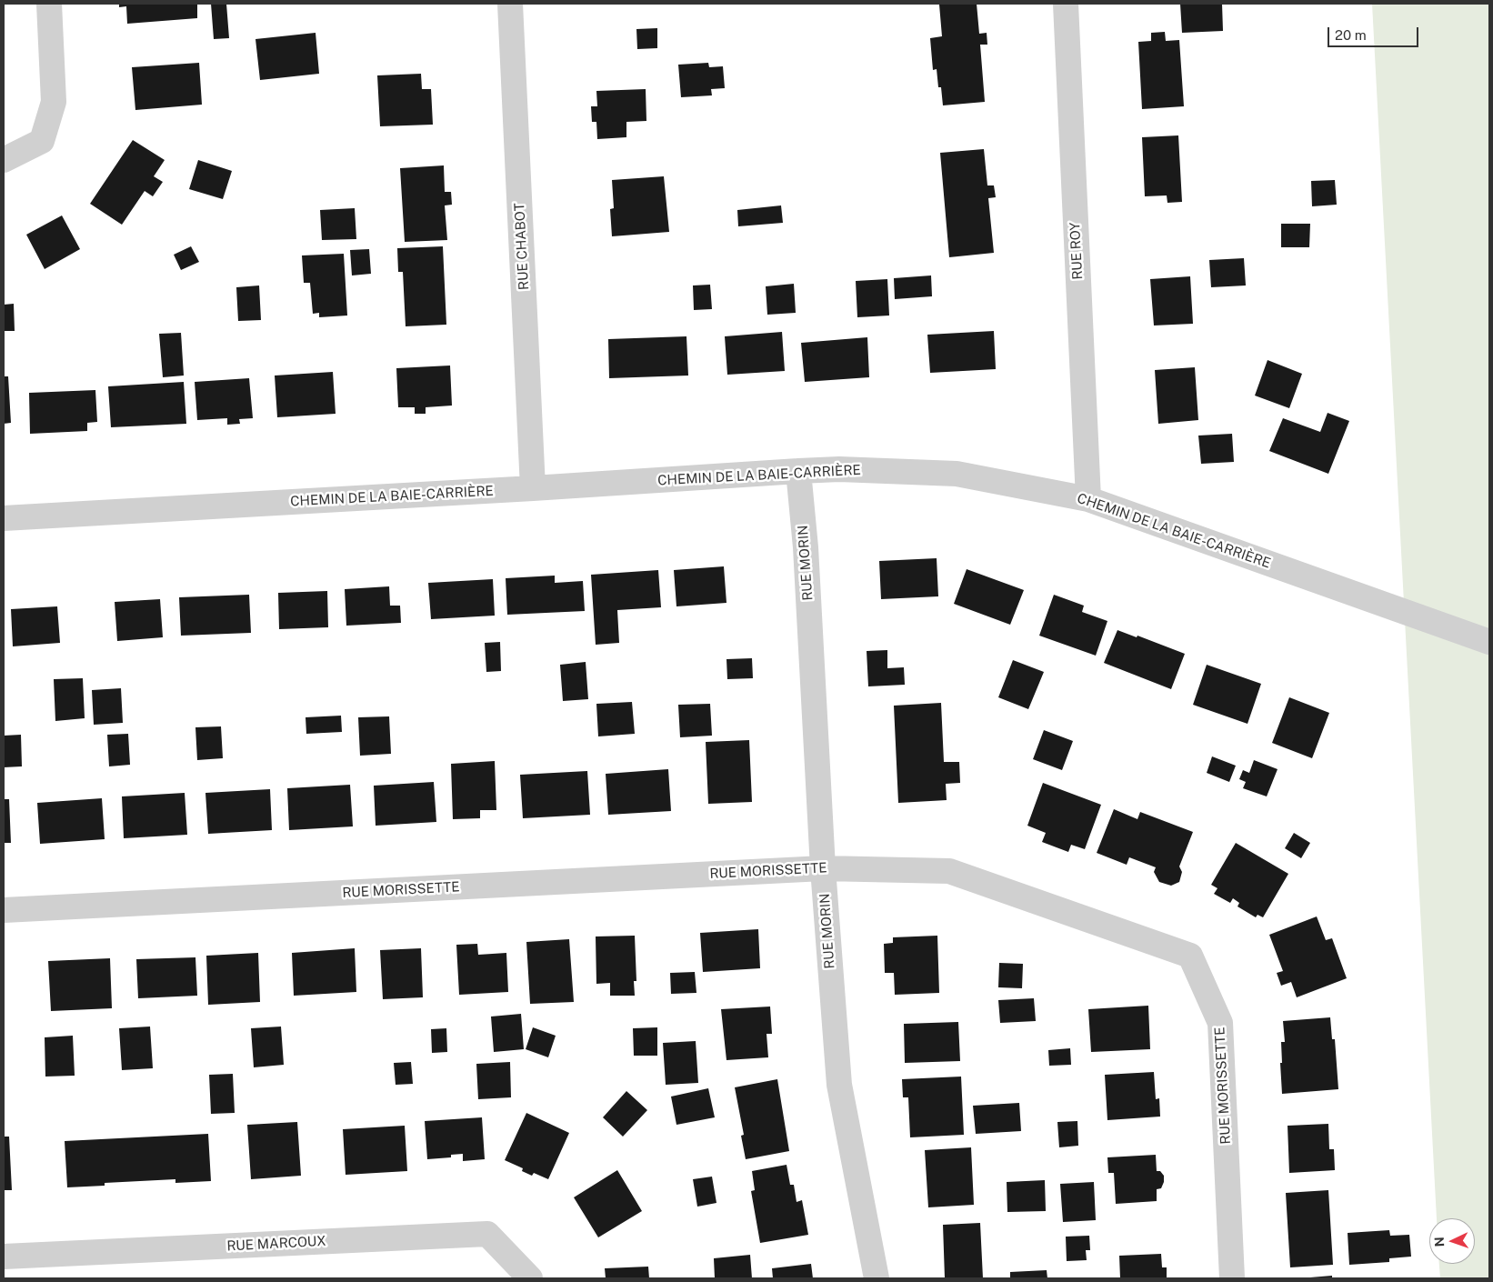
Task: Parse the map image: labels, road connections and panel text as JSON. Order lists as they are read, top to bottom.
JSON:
{
  "streets": {
    "street": [
      "RUE CHABOT",
      "RUE ROY",
      "CHEMIN DE LA BAIE-CARRIÈRE",
      "RUE MORIN",
      "RUE MORISSETTE",
      "RUE MARCOUX"
    ]
  },
  "crossings": [
    ["RUE CHABOT", "CHEMIN DE LA BAIE-CARRIÈRE"],
    ["RUE ROY", "CHEMIN DE LA BAIE-CARRIÈRE"],
    ["CHEMIN DE LA BAIE-CARRIÈRE", "RUE MORIN"],
    ["RUE MORIN", "RUE MORISSETTE"]
  ],
  "scale_bar": "20 m",
  "north": "left"
}
